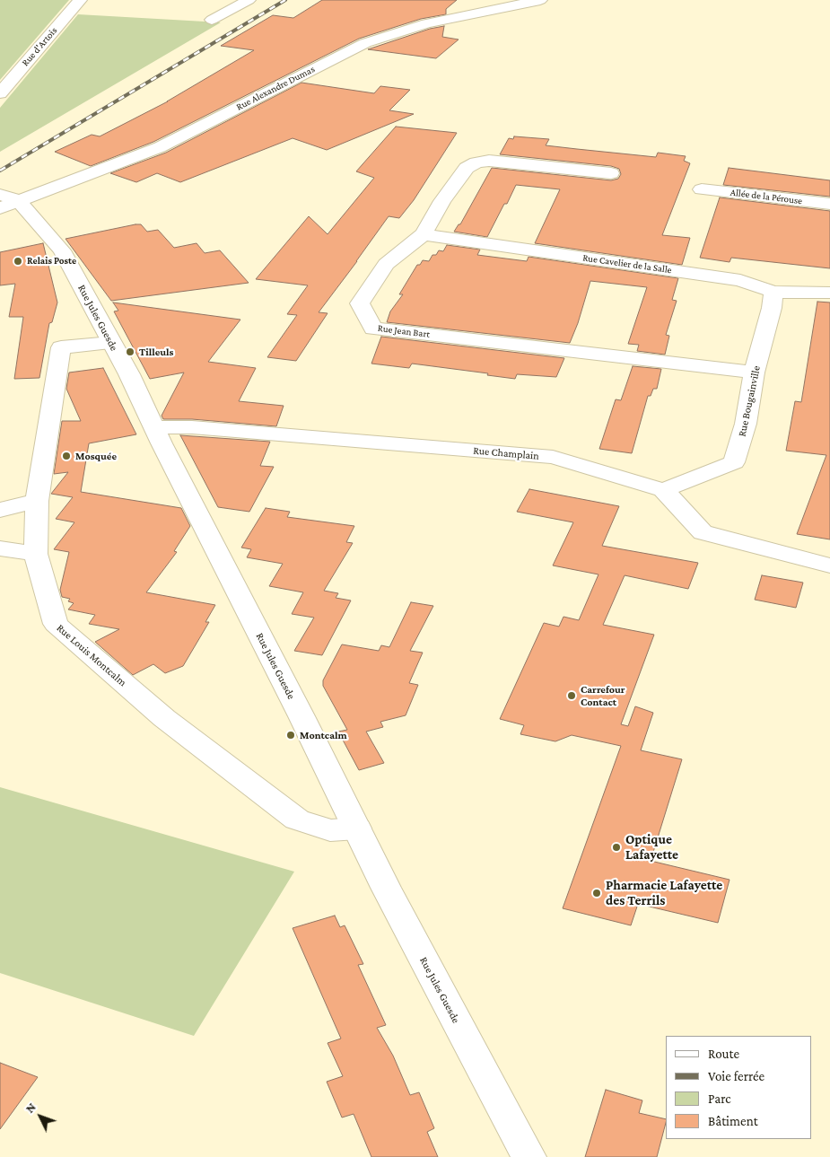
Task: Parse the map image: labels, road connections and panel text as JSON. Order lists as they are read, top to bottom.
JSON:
{
  "streets": {
    "street": [
      "Rue d'Artois",
      "Rue Alexandre Dumas",
      "Allée de la Pérouse",
      "Rue Cavelier de la Salle",
      "Rue Jules Guesde",
      "Rue Jean Bart",
      "Rue Bougainville",
      "Rue Champlain",
      "Rue Louis Montcalm"
    ]
  },
  "crossings": [
    ["Rue Alexandre Dumas", "Rue Jules Guesde"],
    ["Rue Cavelier de la Salle", "Rue Jean Bart"],
    ["Rue Cavelier de la Salle", "Rue Bougainville"],
    ["Rue Jules Guesde", "Rue Champlain"],
    ["Rue Jules Guesde", "Rue Louis Montcalm"],
    ["Rue Jean Bart", "Rue Bougainville"],
    ["Rue Bougainville", "Rue Champlain"]
  ],
  "places": [
    "Relais Poste",
    "Tilleuls",
    "Mosquée",
    "Carrefour Contact",
    "Montcalm",
    "Optique Lafayette",
    "Pharmacie Lafayette des Terrils"
  ],
  "legend": [
    "Route",
    "Voie ferrée",
    "Parc",
    "Bâtiment"
  ],
  "north": "top left"
}
